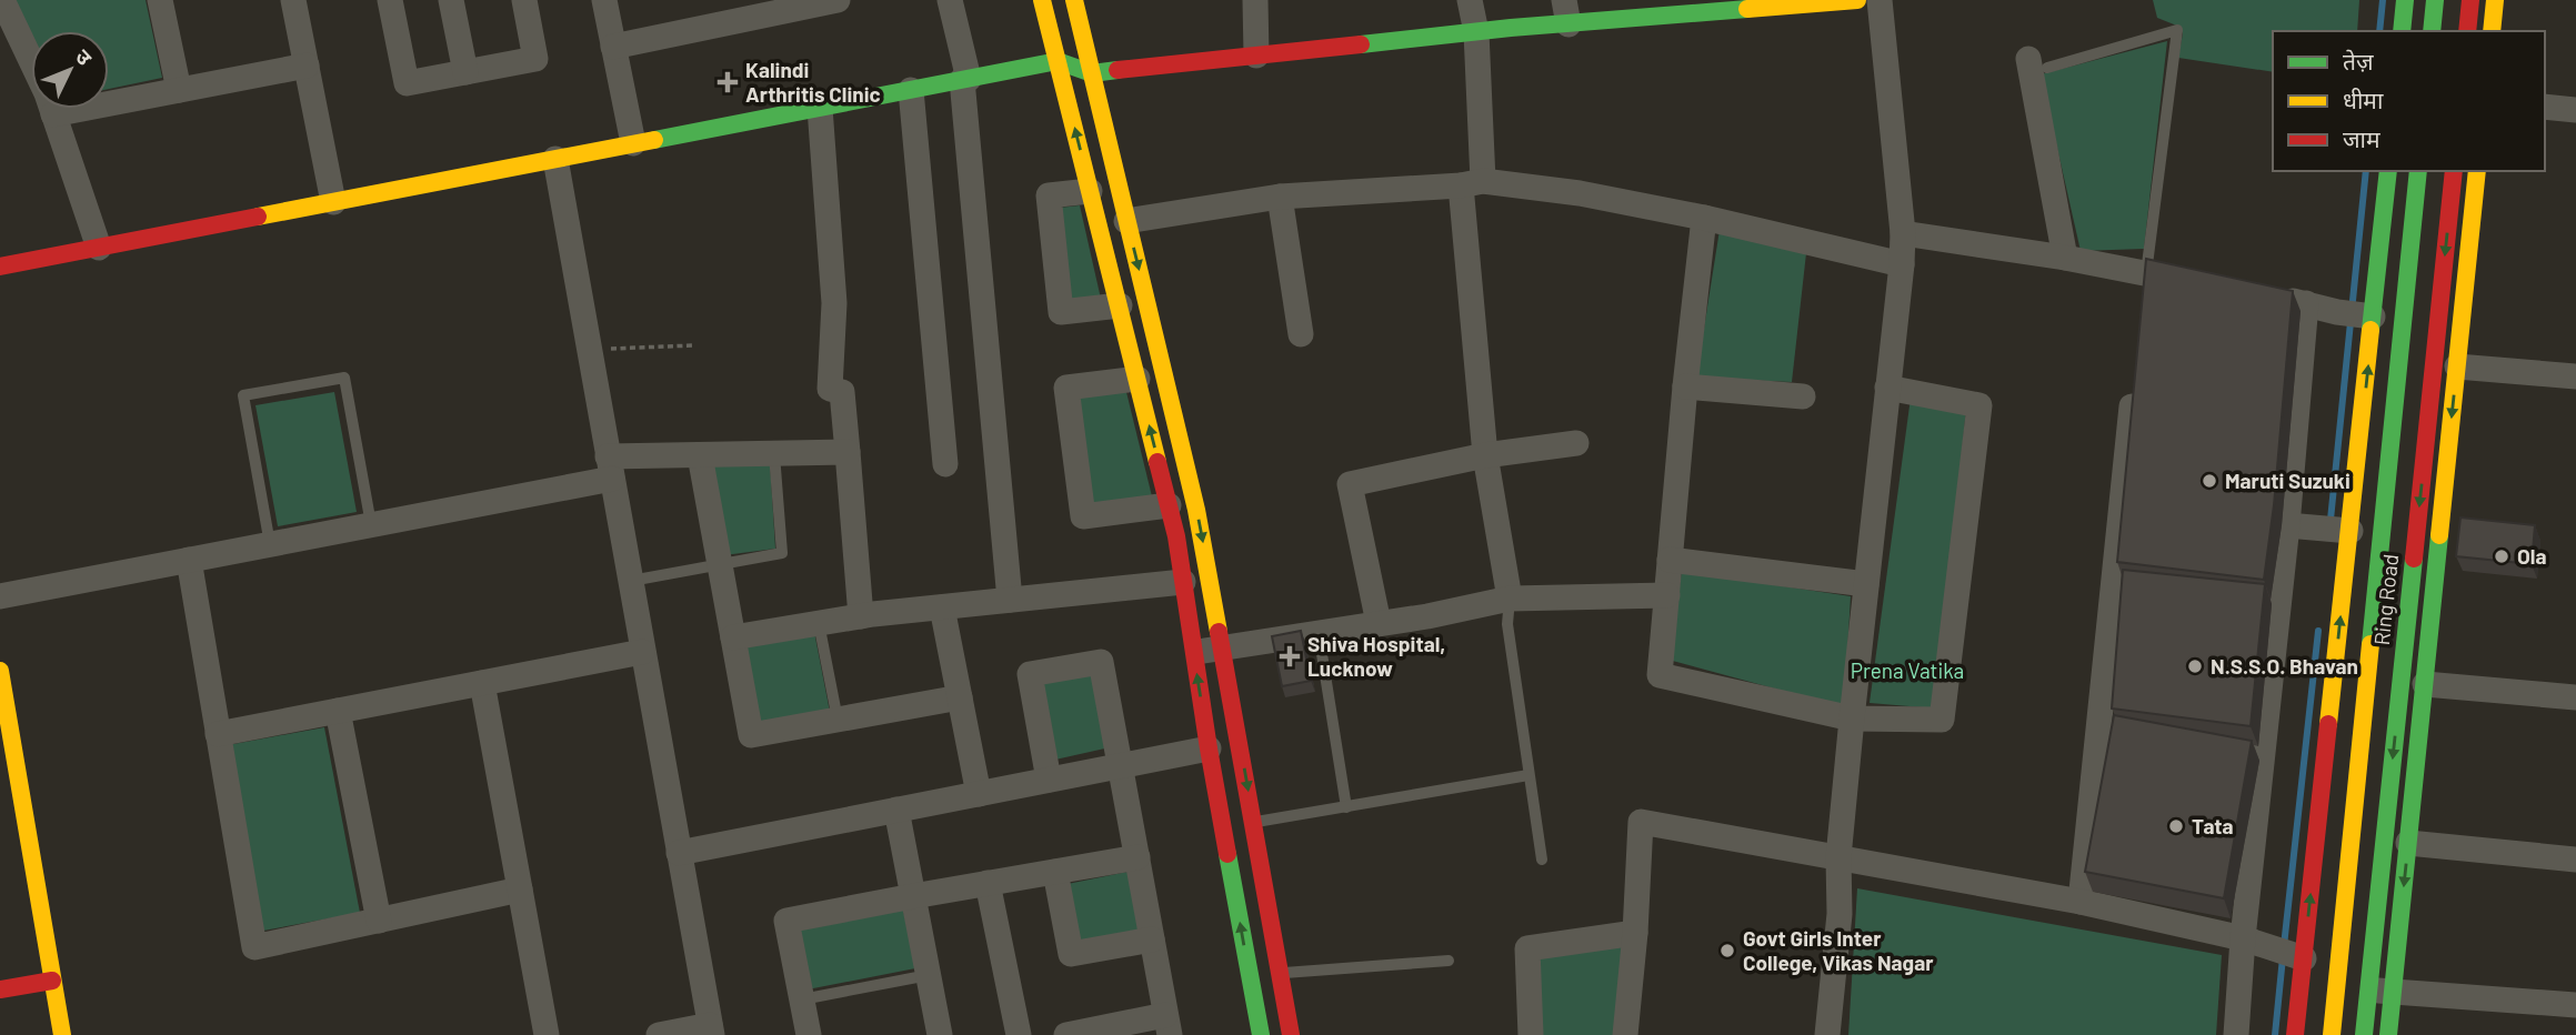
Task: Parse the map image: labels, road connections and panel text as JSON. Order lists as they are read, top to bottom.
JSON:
{
  "streets": {
    "main road": ["Ring Road"]
  },
  "parks": ["Prena Vatika"],
  "places": {
    "health": ["Kalindi Arthritis Clinic", "Shiva Hospital, Lucknow"],
    "other": [
      "Maruti Suzuki",
      "Ola",
      "N.S.S.O. Bhavan",
      "Tata",
      "Govt Girls Inter College, Vikas Nagar"
    ]
  },
  "legend": ["तेज़", "धीमा", "जाम"],
  "north": "top right"
}
